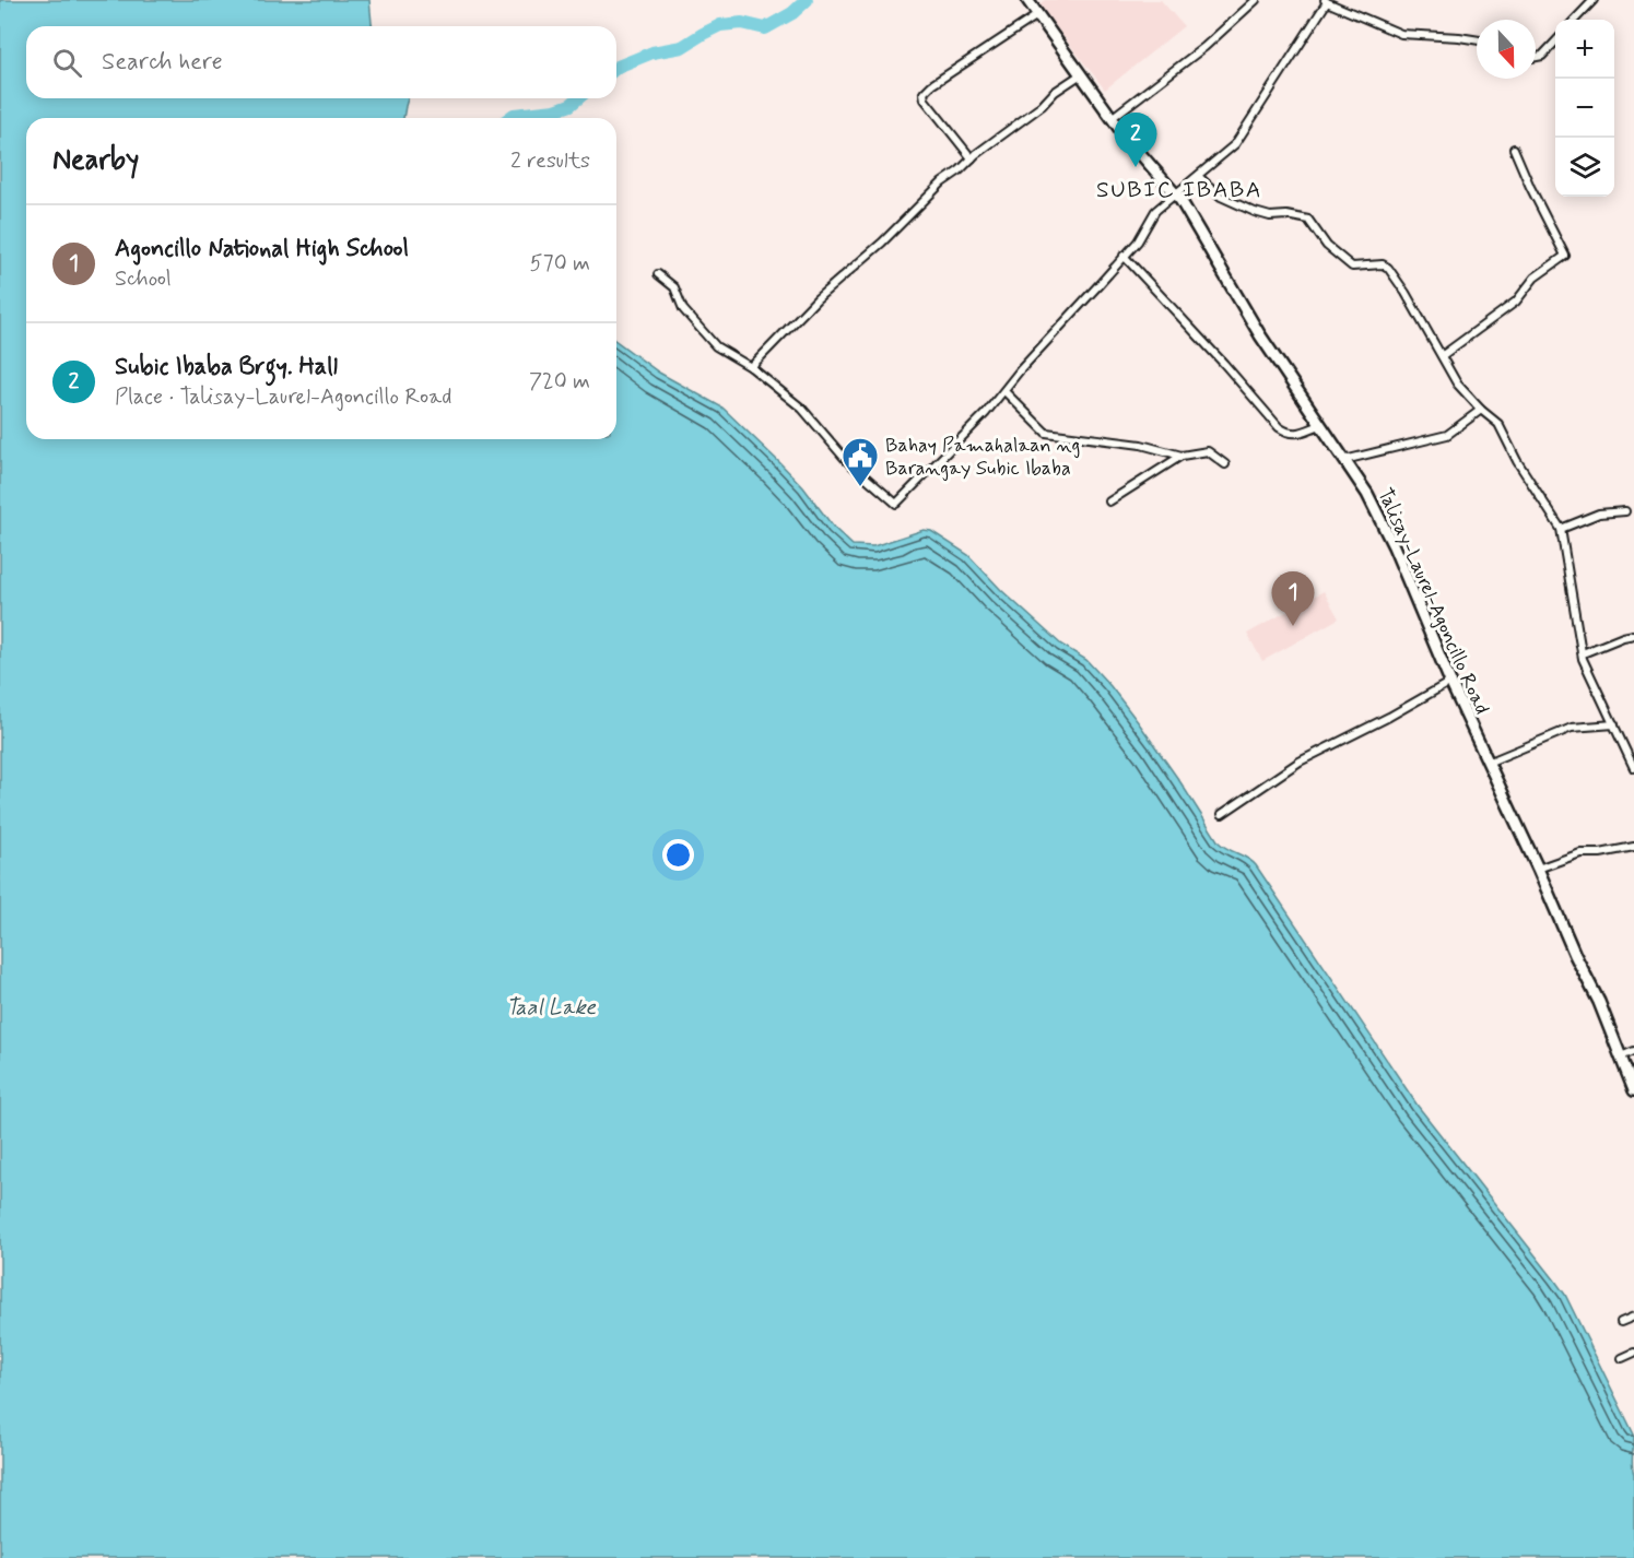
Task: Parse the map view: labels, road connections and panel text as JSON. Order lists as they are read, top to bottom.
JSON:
{
  "streets": {
    "main road": ["Talisay-Laurel-Agoncillo Road"]
  },
  "districts": ["SUBIC IBABA"],
  "water": ["Taal Lake"],
  "places": {
    "public building": ["Bahay Pamahalaan ng Barangay Subic Ibaba"]
  },
  "north": "bottom",
  "page": {
    "map_buttons": ["+", "−"],
    "search": "Search here",
    "pins": ["2", "1"],
    "heading": ["Nearby", "2 results"],
    "list": [
      {
        "mark": "1",
        "name": "Agoncillo National High School",
        "note": "School",
        "value": "570 m"
      },
      {
        "mark": "2",
        "name": "Subic Ibaba Brgy. Hall",
        "note": "Place · Talisay-Laurel-Agoncillo Road",
        "value": "720 m"
      }
    ]
  }
}
